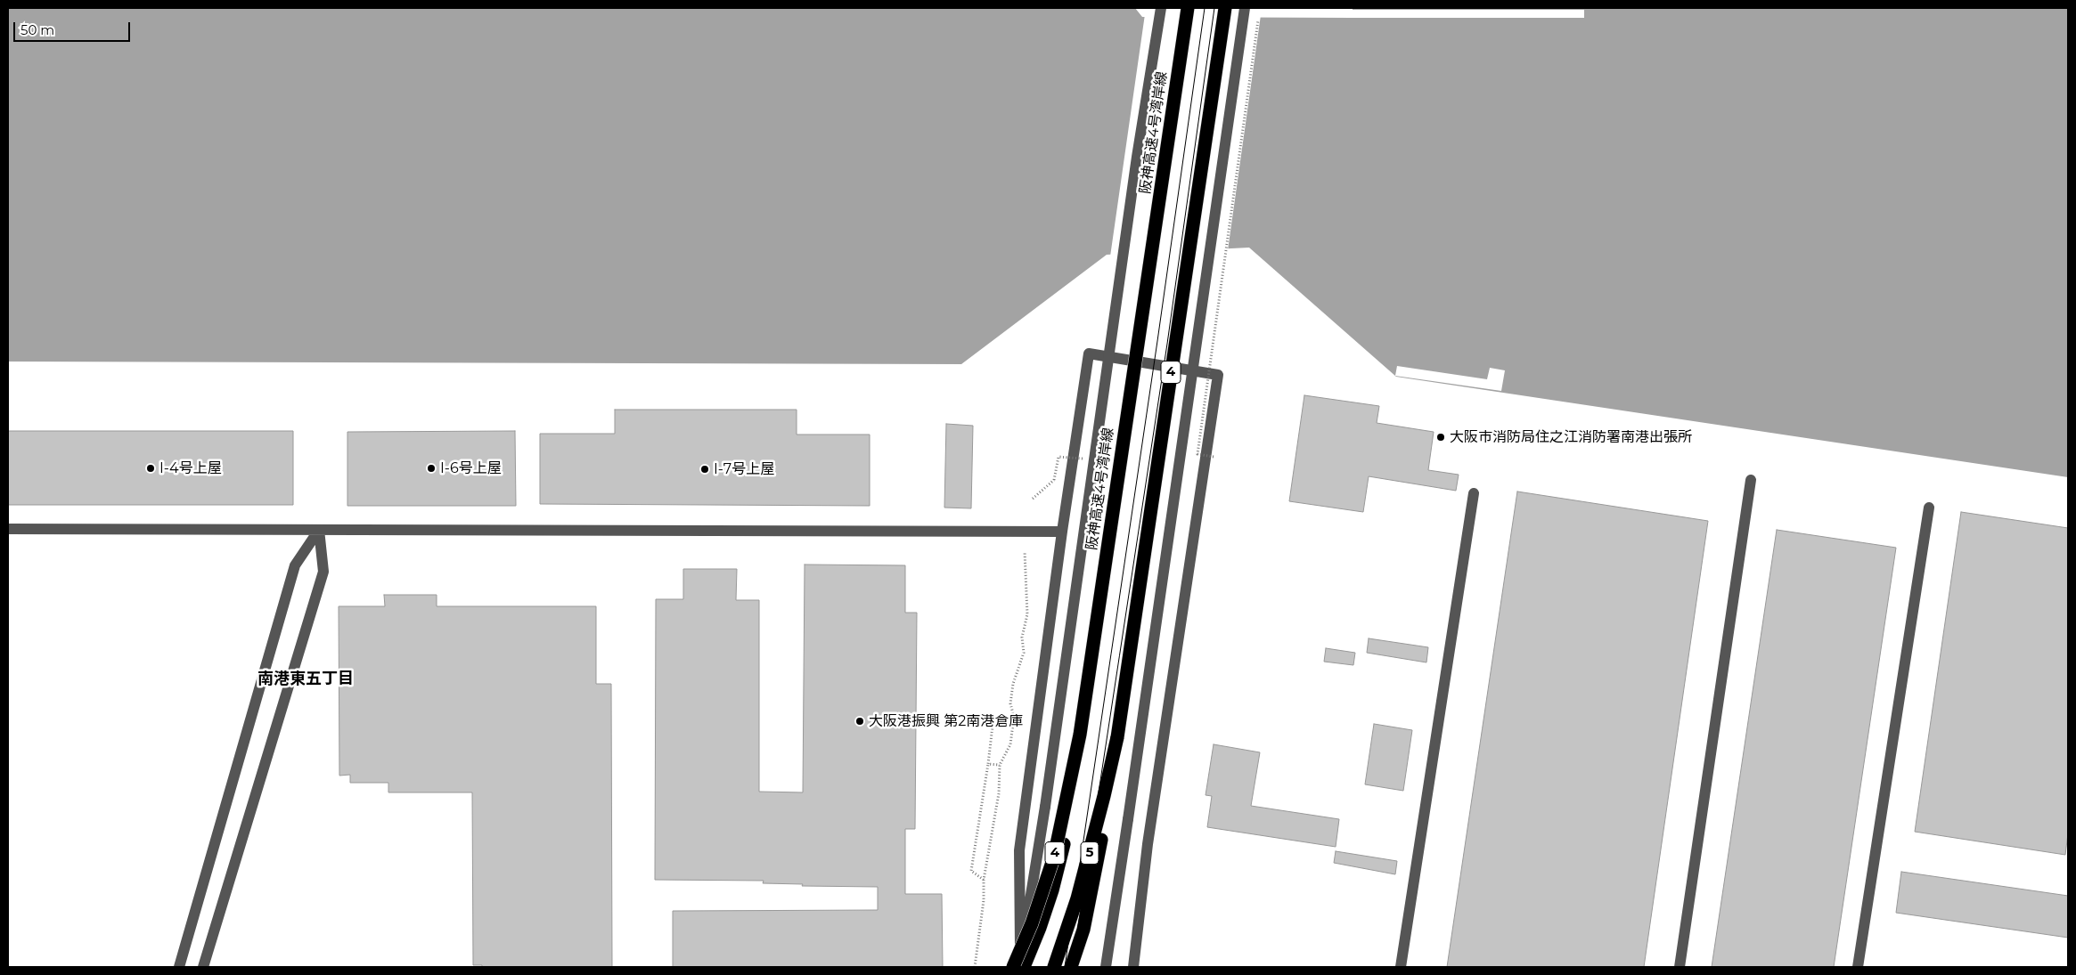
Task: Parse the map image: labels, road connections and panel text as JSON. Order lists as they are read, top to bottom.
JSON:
{
  "streets": {
    "highway": ["阪神高速4号湾岸線", "4", "5"]
  },
  "crossings": [
    ["4", "5"]
  ],
  "districts": ["南港東五丁目"],
  "places": [
    "大阪市消防局住之江消防署南港出張所",
    "I-4号上屋",
    "I-6号上屋",
    "I-7号上屋",
    "大阪港振興 第2南港倉庫"
  ],
  "scale_bar": "50 m"
}
